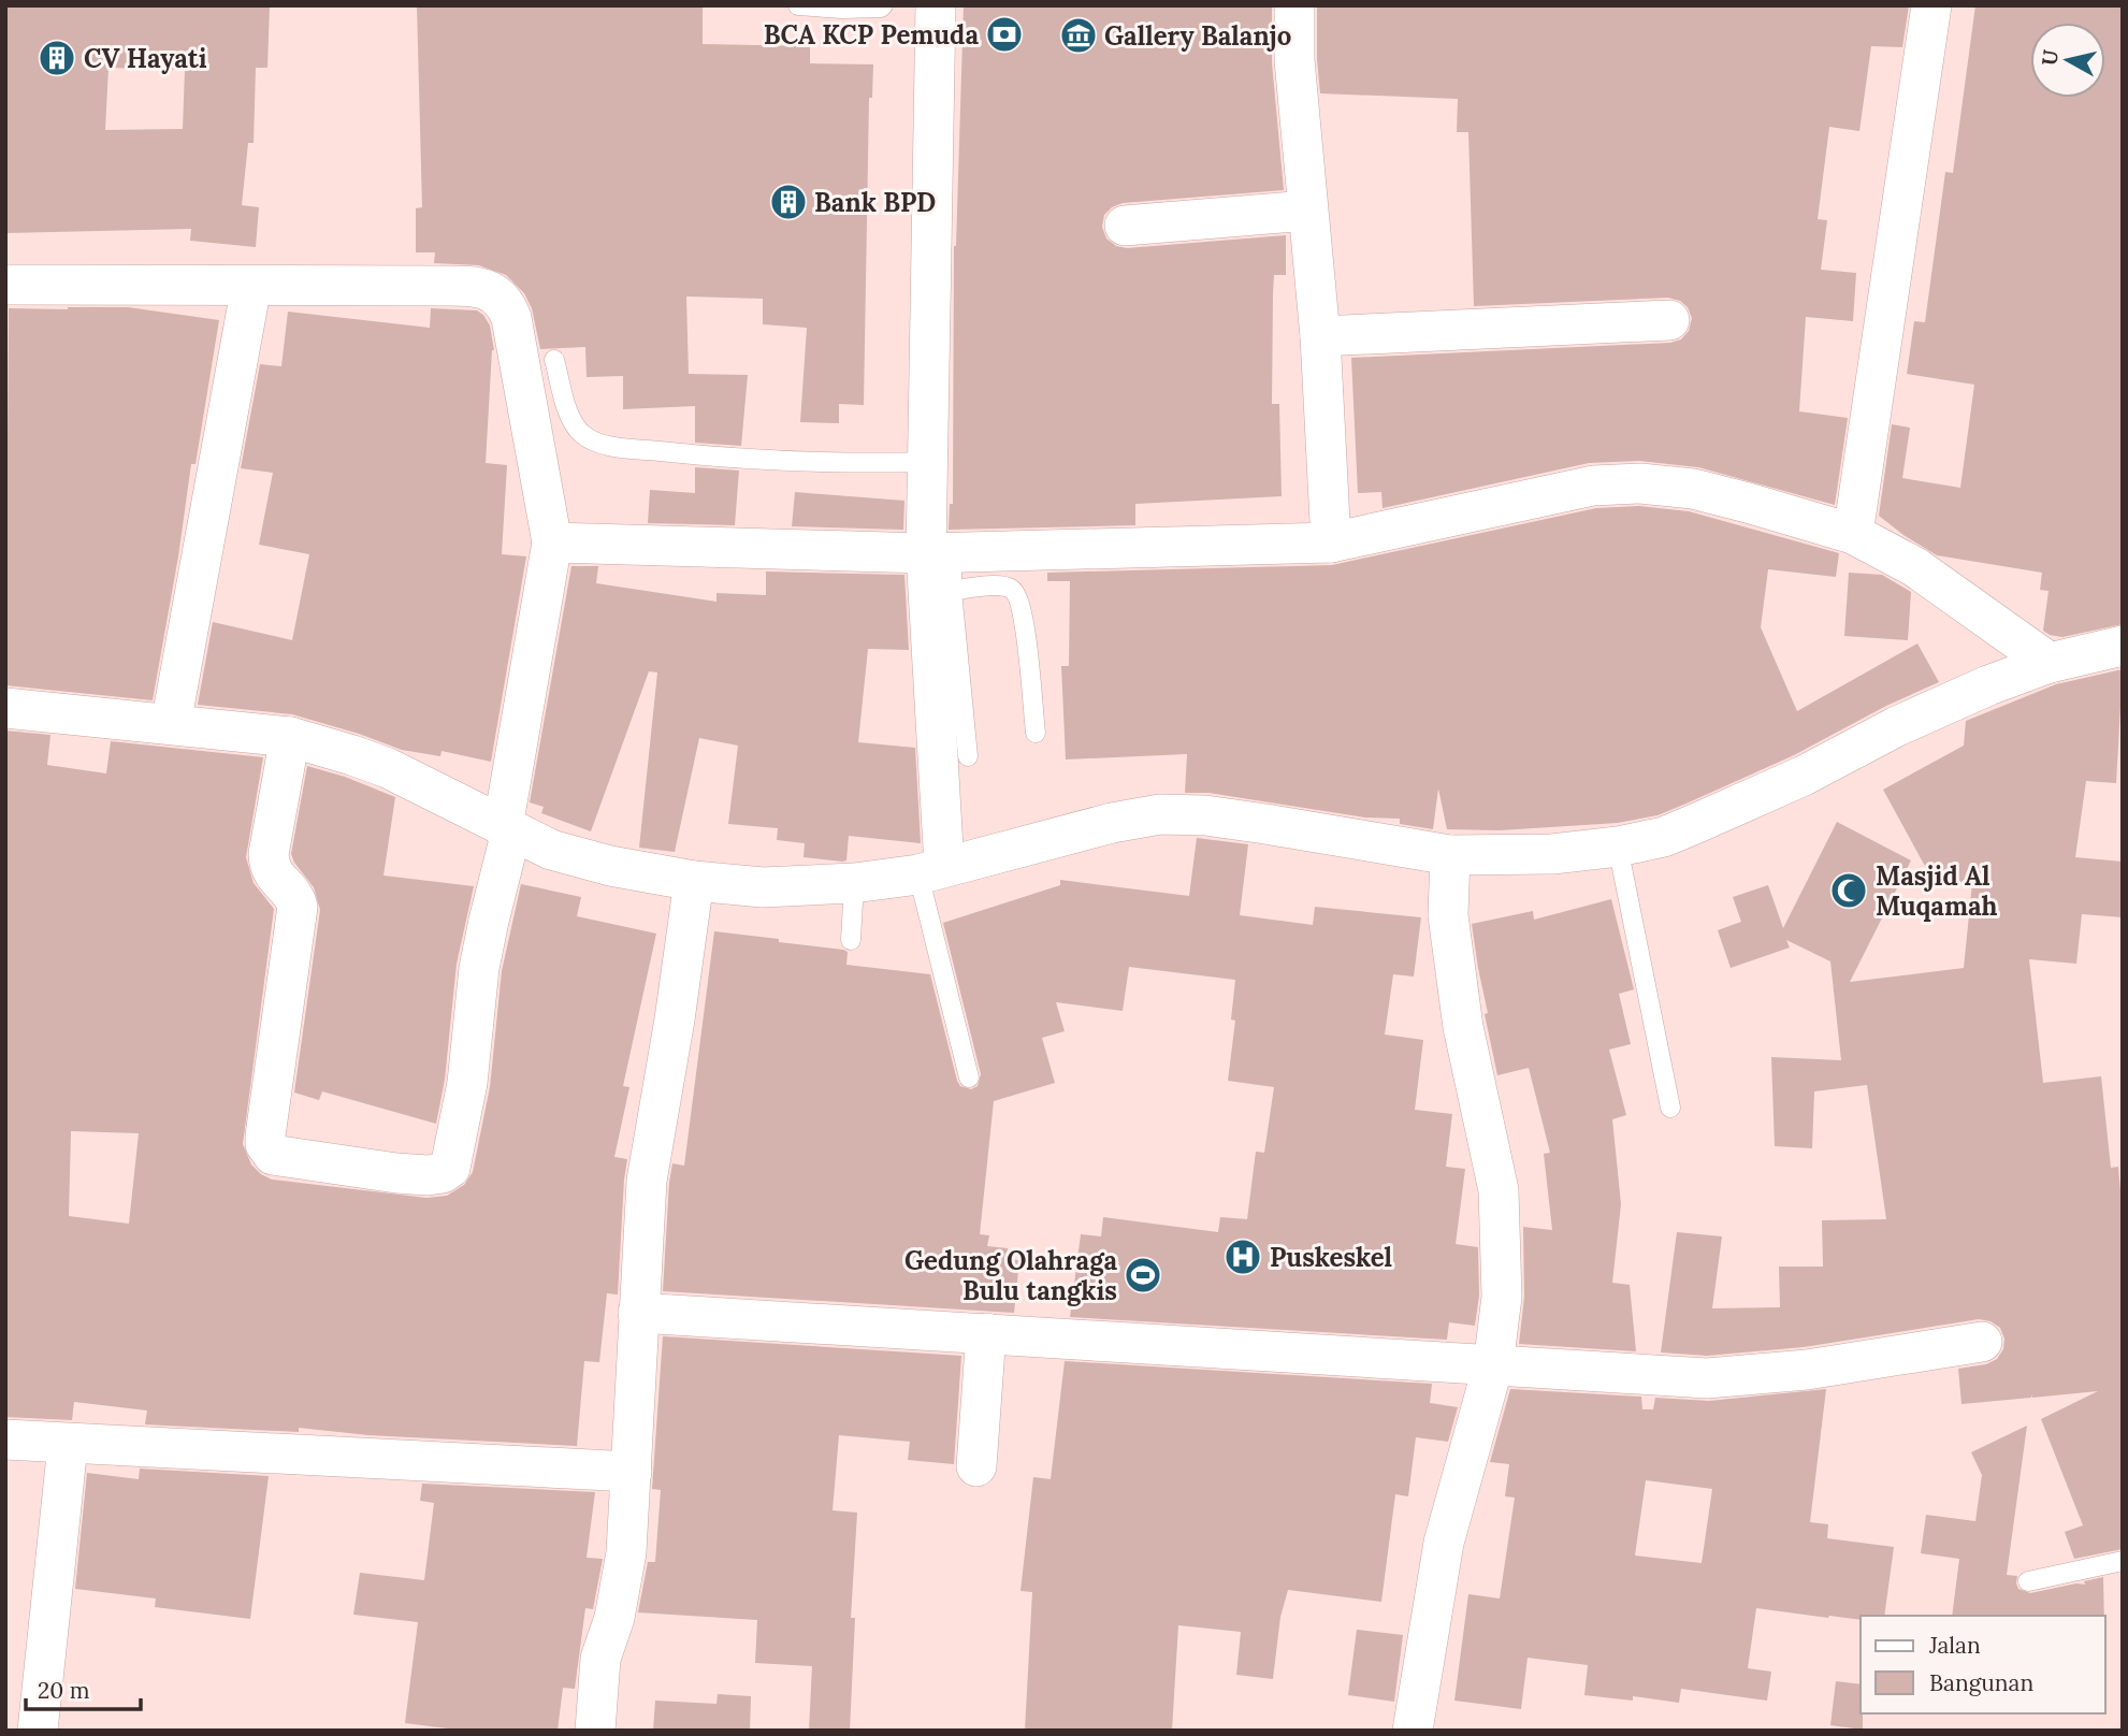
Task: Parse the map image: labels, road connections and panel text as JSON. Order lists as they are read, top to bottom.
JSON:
{
  "places": {
    "bank": ["BCA KCP Pemuda"],
    "museum": ["Gallery Balanjo"],
    "building": ["CV Hayati", "Bank BPD"],
    "mosque": ["Masjid Al Muqamah"],
    "hospital": ["Puskeskel"],
    "sports": ["Gedung Olahraga Bulu tangkis"]
  },
  "legend": ["Jalan", "Bangunan"],
  "scale_bar": "20 m",
  "north": "left"
}
